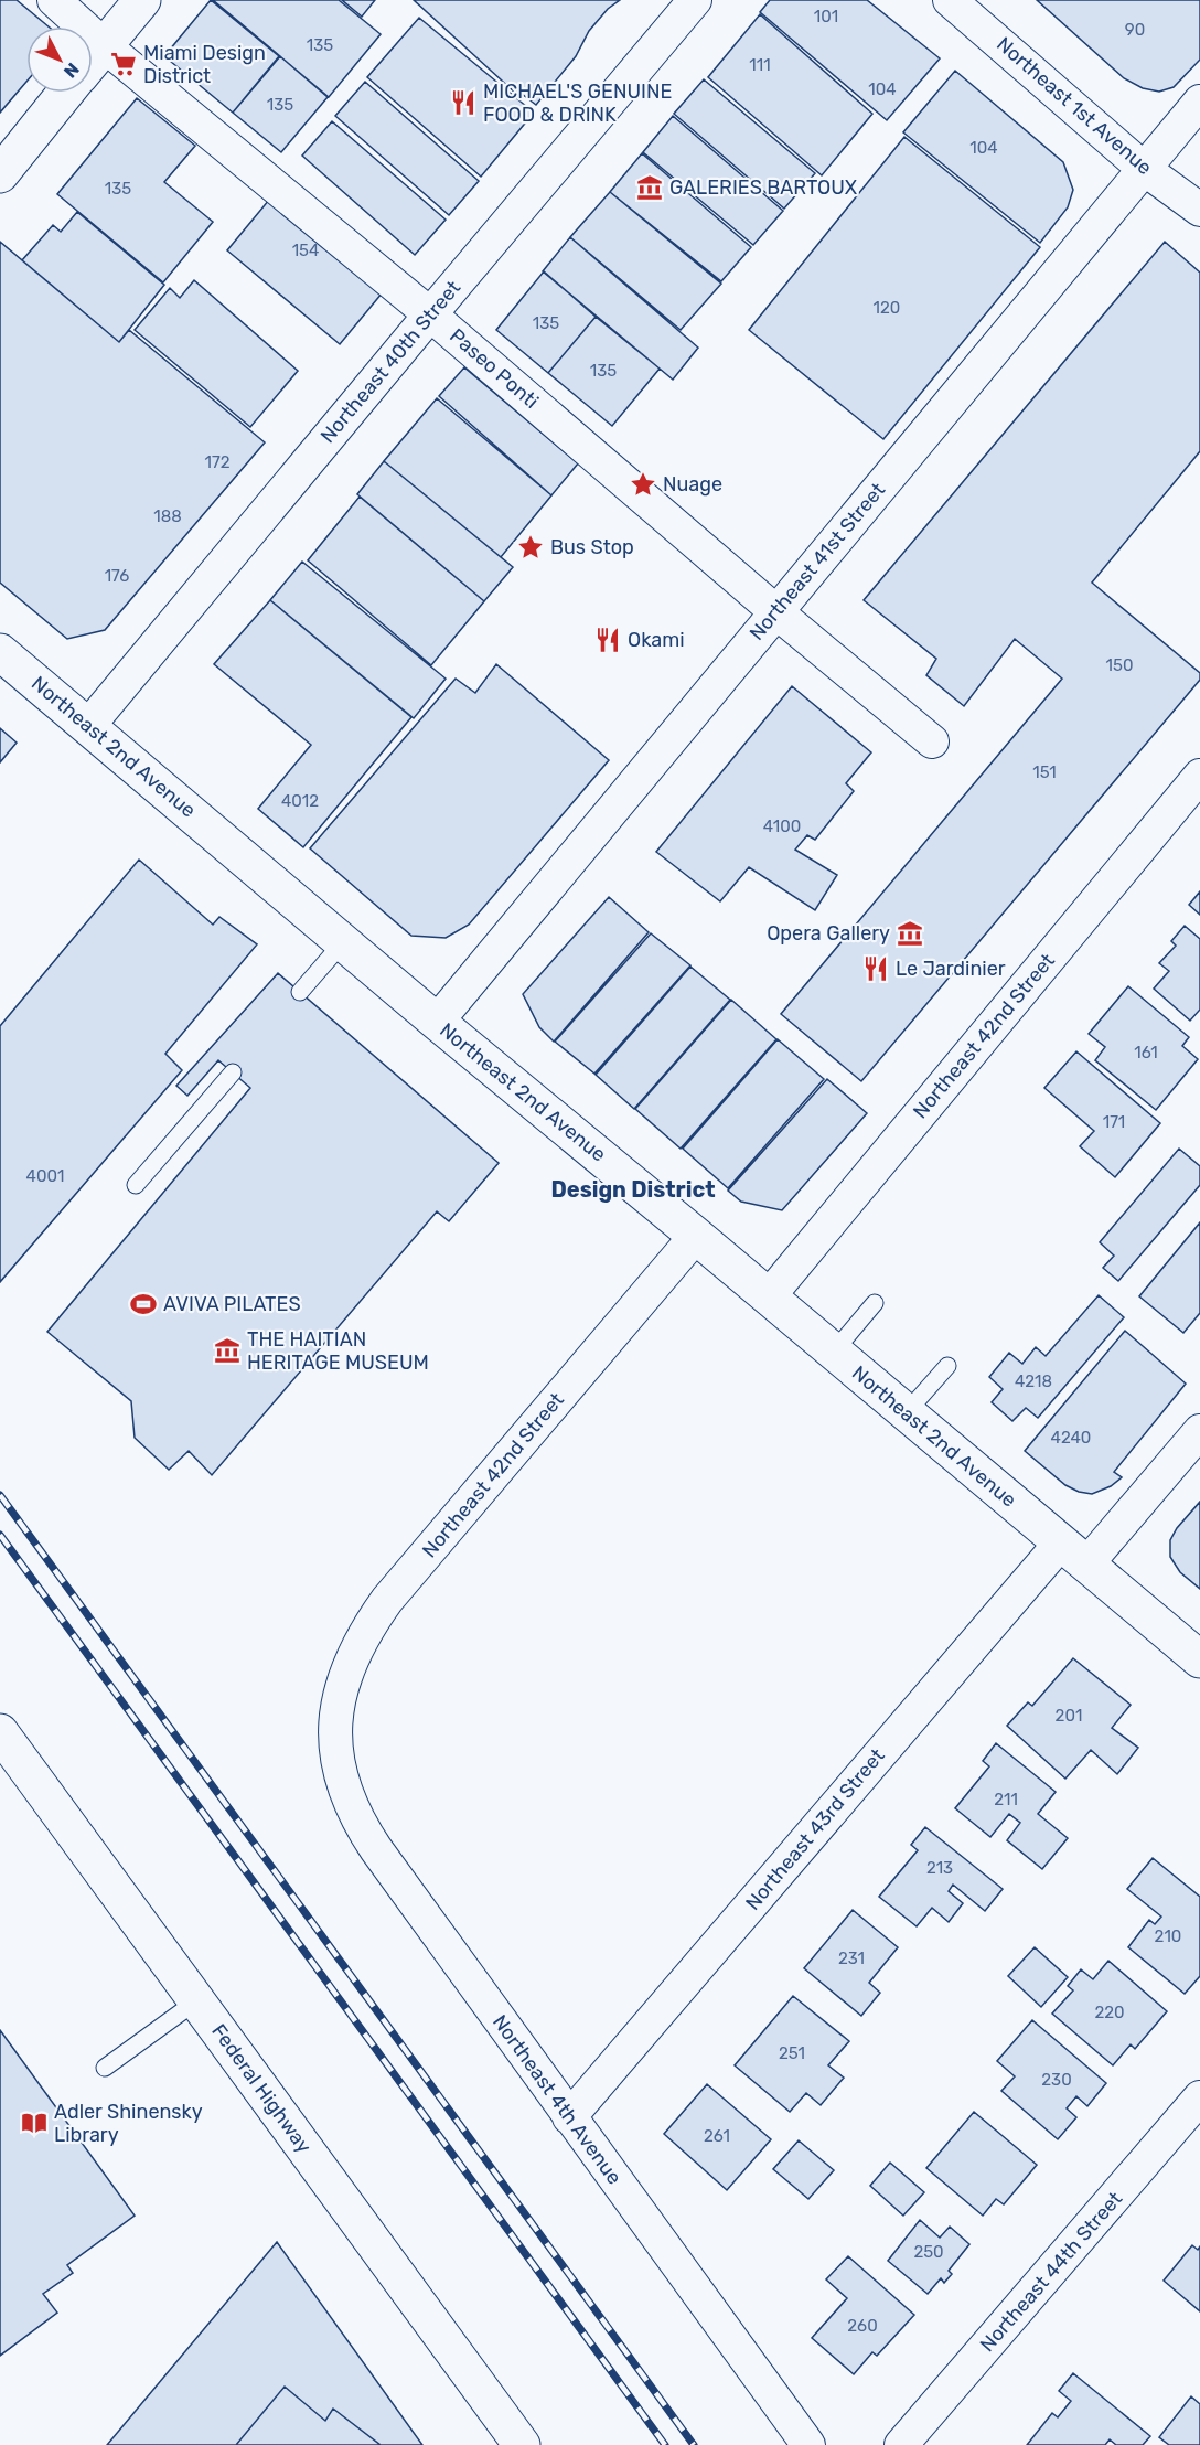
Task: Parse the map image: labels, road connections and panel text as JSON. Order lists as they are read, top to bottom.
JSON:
{
  "streets": {
    "main road": ["Northeast 2nd Avenue", "Federal Highway"],
    "street": [
      "Northeast 1st Avenue",
      "Northeast 40th Street",
      "Paseo Ponti",
      "Northeast 41st Street",
      "Northeast 42nd Street",
      "Northeast 43rd Street",
      "Northeast 4th Avenue",
      "Northeast 44th Street"
    ]
  },
  "crossings": [
    ["Northeast 1st Avenue", "Northeast 41st Street"],
    ["Northeast 40th Street", "Paseo Ponti"],
    ["Northeast 40th Street", "Northeast 2nd Avenue"],
    ["Paseo Ponti", "Northeast 41st Street"],
    ["Northeast 41st Street", "Northeast 2nd Avenue"],
    ["Northeast 2nd Avenue", "Northeast 42nd Street"],
    ["Northeast 2nd Avenue", "Northeast 43rd Street"],
    ["Northeast 42nd Street", "Northeast 4th Avenue"],
    ["Northeast 43rd Street", "Northeast 4th Avenue"]
  ],
  "districts": ["Design District"],
  "places": {
    "supermarket": ["Miami Design District"],
    "restaurant": ["MICHAEL'S GENUINE FOOD & DRINK", "Okami", "Le Jardinier"],
    "museum": ["GALERIES BARTOUX", "Opera Gallery", "THE HAITIAN HERITAGE MUSEUM"],
    "place": ["Nuage", "Bus Stop"],
    "sports": ["AVIVA PILATES"],
    "library": ["Adler Shinensky Library"]
  },
  "house_numbers": [
    "101",
    "90",
    "135",
    "111",
    "104",
    "135",
    "104",
    "135",
    "154",
    "120",
    "135",
    "135",
    "172",
    "188",
    "176",
    "150",
    "151",
    "4012",
    "4100",
    "161",
    "171",
    "4001",
    "4218",
    "4240",
    "201",
    "211",
    "213",
    "210",
    "231",
    "220",
    "251",
    "230",
    "261",
    "250",
    "260"
  ],
  "north": "bottom right"
}
